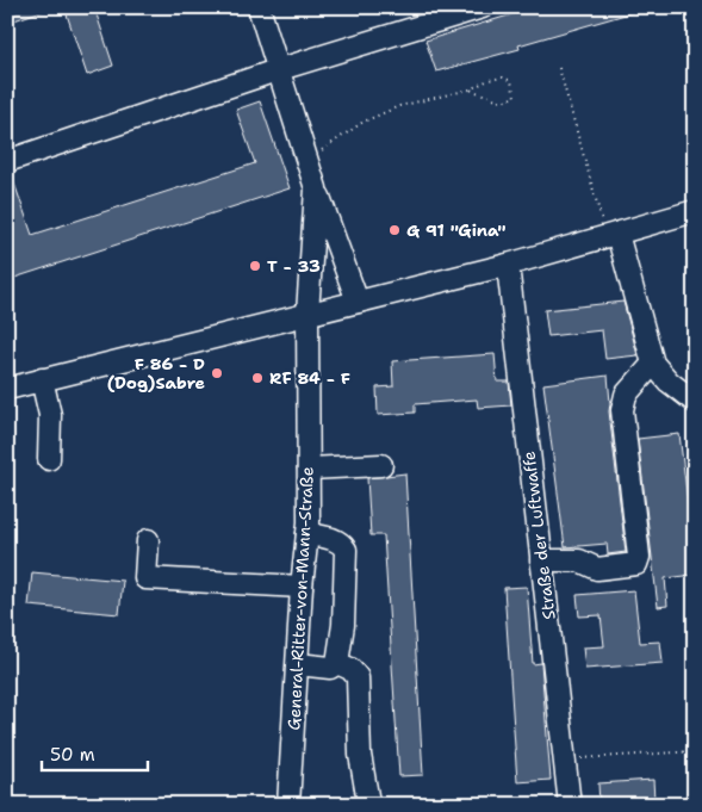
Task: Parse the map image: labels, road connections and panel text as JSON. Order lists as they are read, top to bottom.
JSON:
{
  "streets": {
    "street": ["Straße der Luftwaffe", "General-Ritter-von-Mann-Straße"]
  },
  "places": [
    "G 91 \"Gina\"",
    "T - 33",
    "F 86 - D (Dog)Sabre",
    "RF 84 - F"
  ],
  "scale_bar": "50 m"
}
